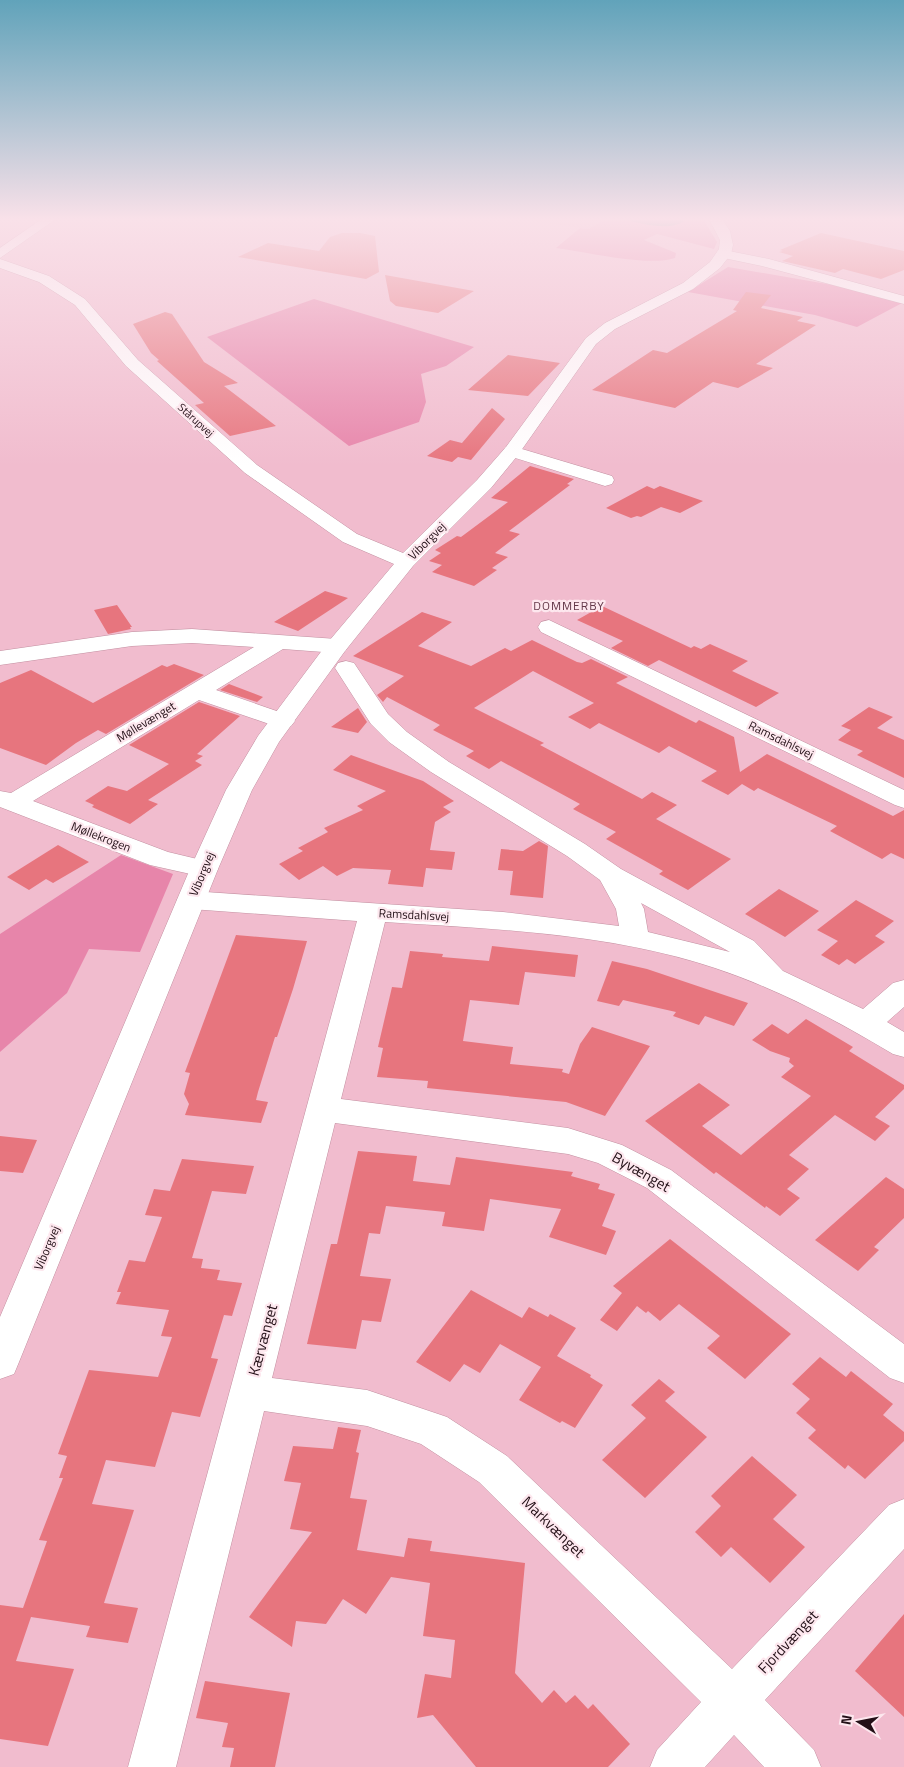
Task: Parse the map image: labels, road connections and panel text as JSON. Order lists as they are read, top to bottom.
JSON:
{
  "streets": {
    "street": [
      "Stårupvej",
      "Viborgvej",
      "Møllevænget",
      "Ramsdahlsvej",
      "Møllekrogen",
      "Byvænget",
      "Kærvænget",
      "Markvænget",
      "Fjordvænget"
    ]
  },
  "crossings": [
    ["Stårupvej", "Viborgvej"],
    ["Viborgvej", "Ramsdahlsvej"],
    ["Viborgvej", "Møllekrogen"],
    ["Møllevænget", "Møllekrogen"],
    ["Ramsdahlsvej", "Kærvænget"],
    ["Byvænget", "Kærvænget"],
    ["Kærvænget", "Markvænget"],
    ["Markvænget", "Fjordvænget"]
  ],
  "districts": ["DOMMERBY"],
  "north": "left"
}
